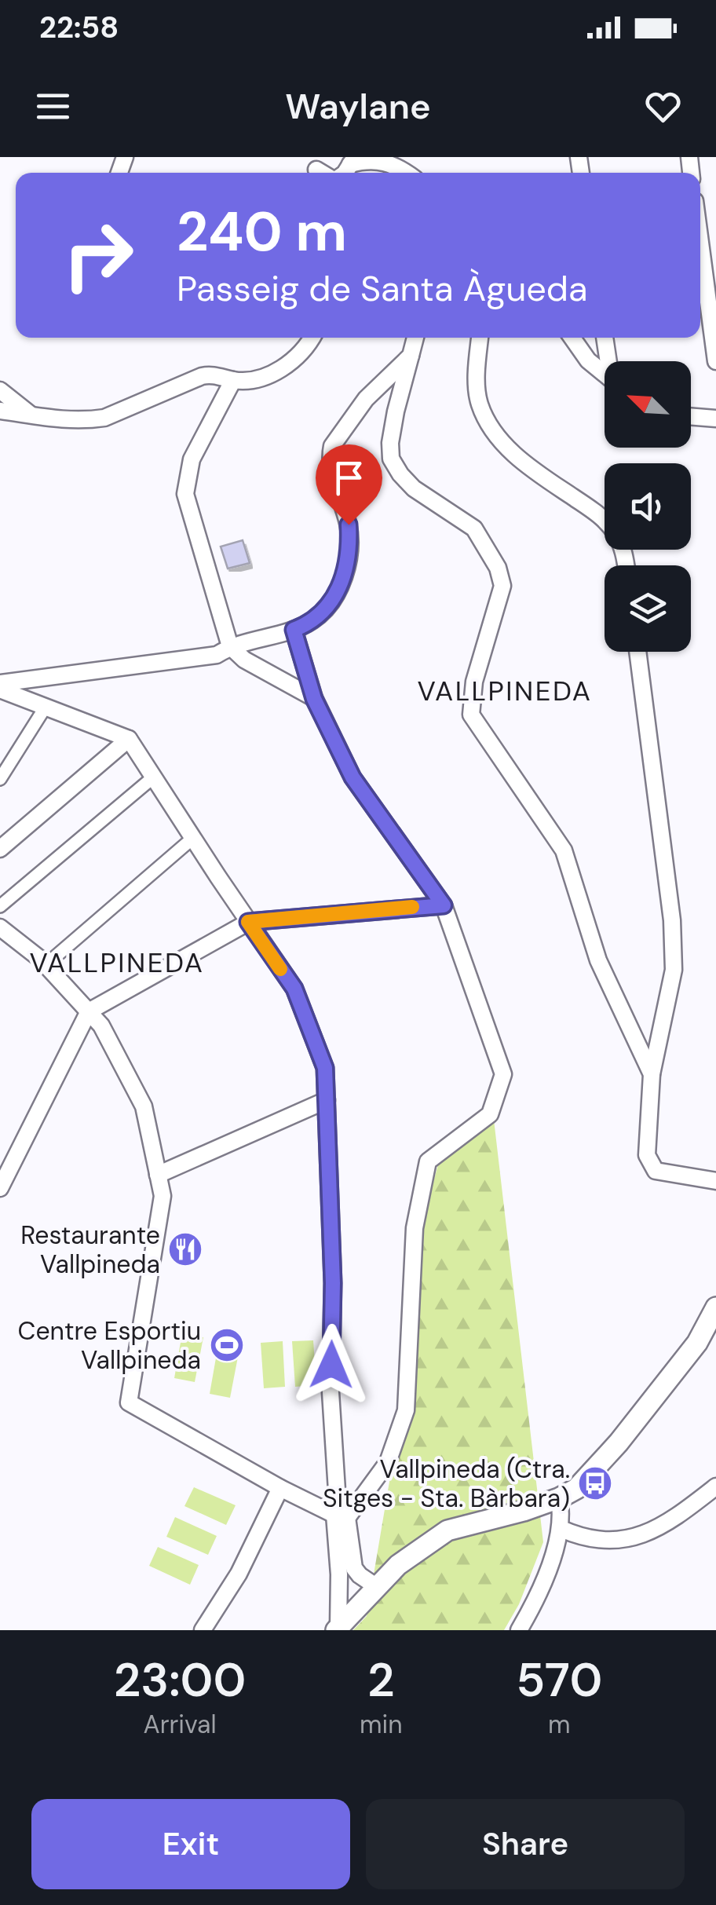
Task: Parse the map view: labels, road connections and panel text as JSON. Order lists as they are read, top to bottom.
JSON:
{
  "districts": ["VALLPINEDA", "VALLPINEDA"],
  "places": {
    "restaurant": ["Restaurante Vallpineda"],
    "sports": ["Centre Esportiu Vallpineda"],
    "bus stop": ["Vallpineda (Ctra. Sitges - Sta. Bàrbara)"]
  },
  "north": "top left",
  "page": {
    "status": "22:58",
    "header": "Waylane",
    "turn": ["240 m", "Passeig de Santa Àgueda"],
    "eta": [
      "23:00",
      "Arrival",
      "2",
      "min",
      "570",
      "m"
    ],
    "buttons": ["Exit", "Share"]
  }
}
